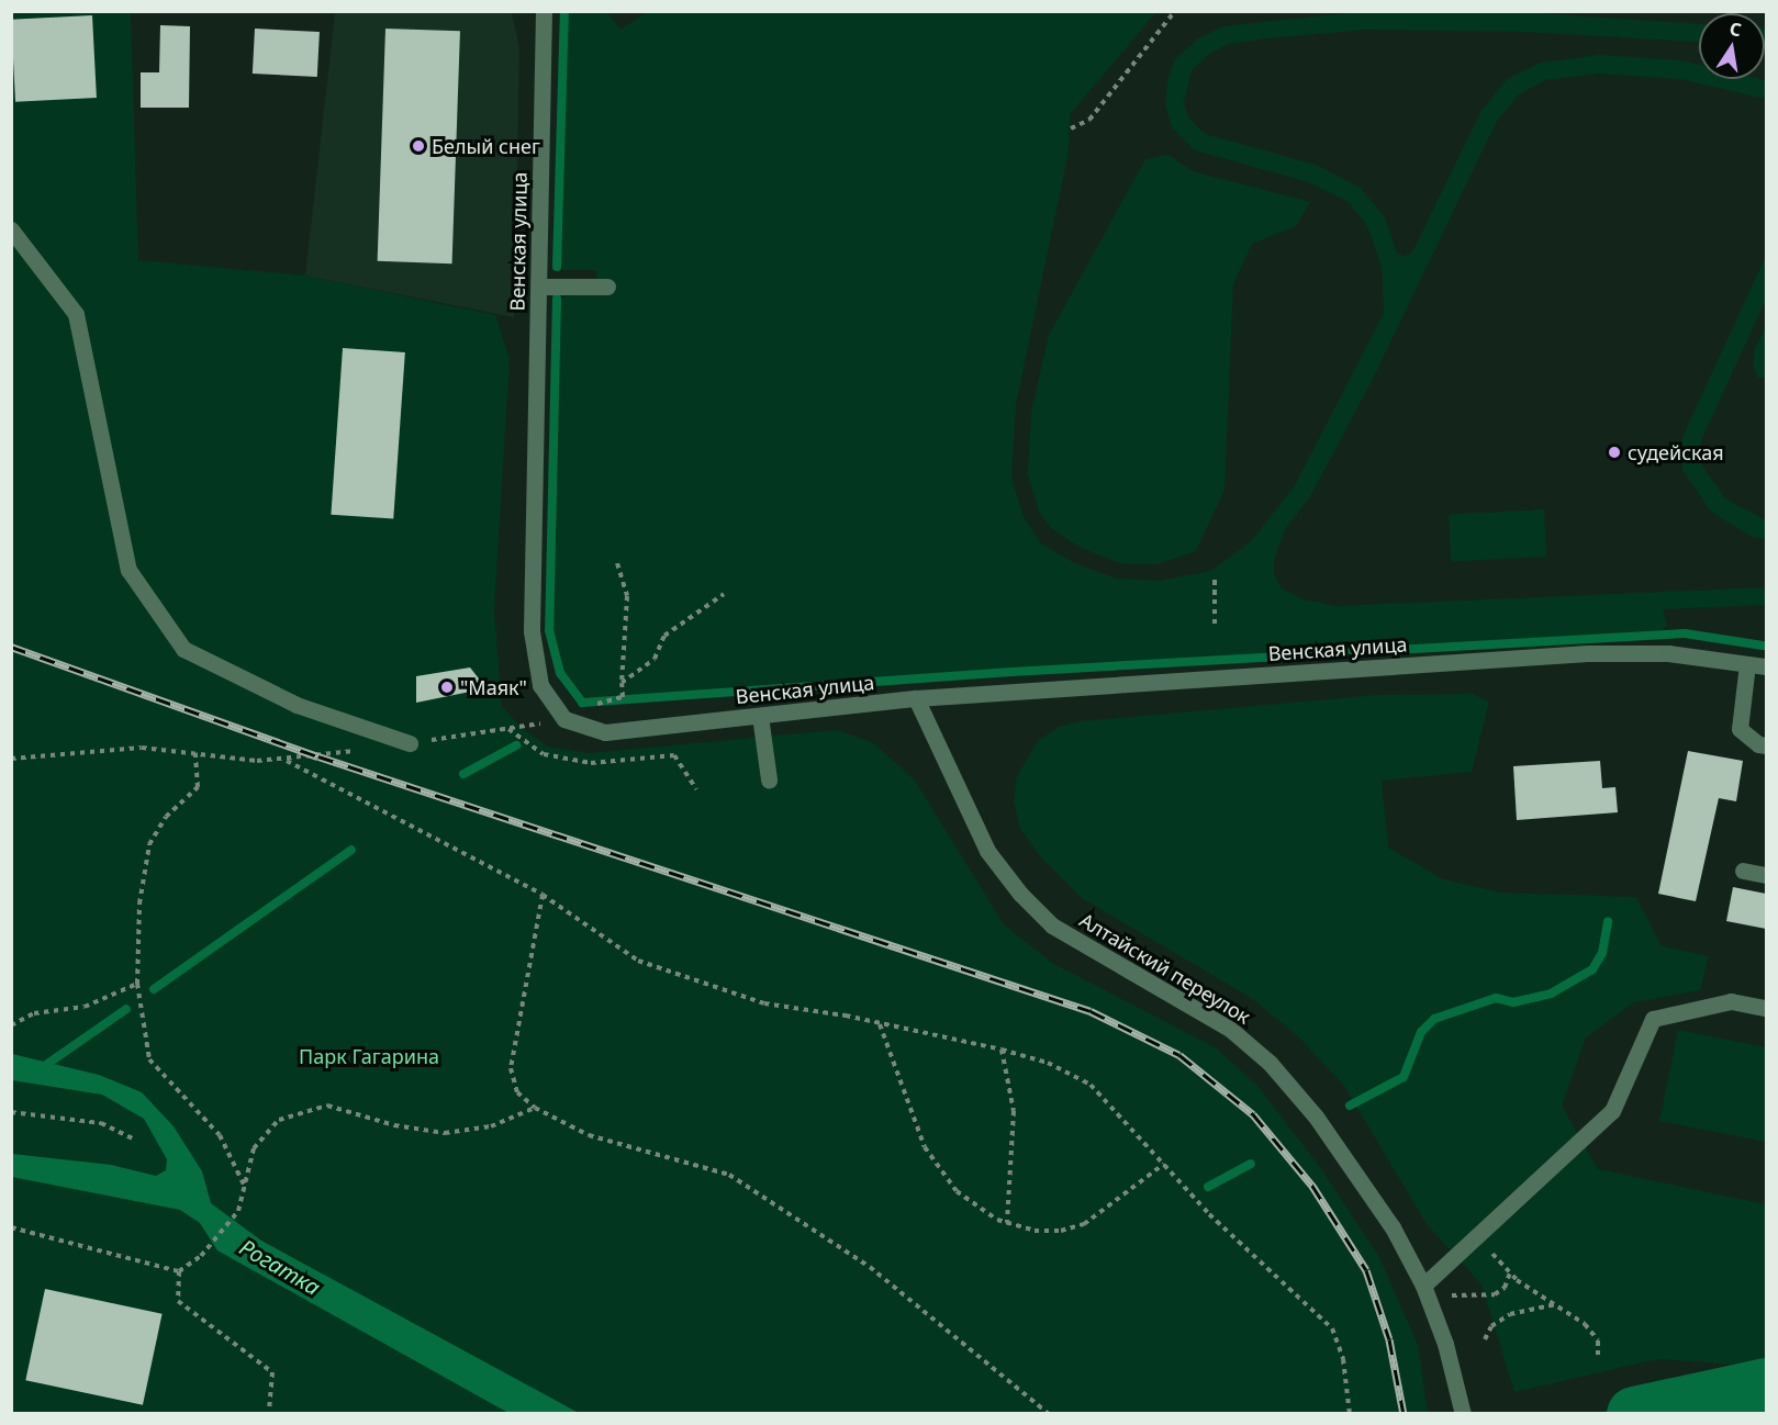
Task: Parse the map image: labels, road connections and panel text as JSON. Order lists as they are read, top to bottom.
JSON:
{
  "streets": {
    "street": ["Венская улица", "Алтайский переулок"]
  },
  "crossings": [
    ["Венская улица", "Алтайский переулок"]
  ],
  "water": ["Рогатка"],
  "parks": ["Парк Гагарина"],
  "places": ["Белый снег", "судейская", "\"Маяк\""],
  "north": "top"
}
